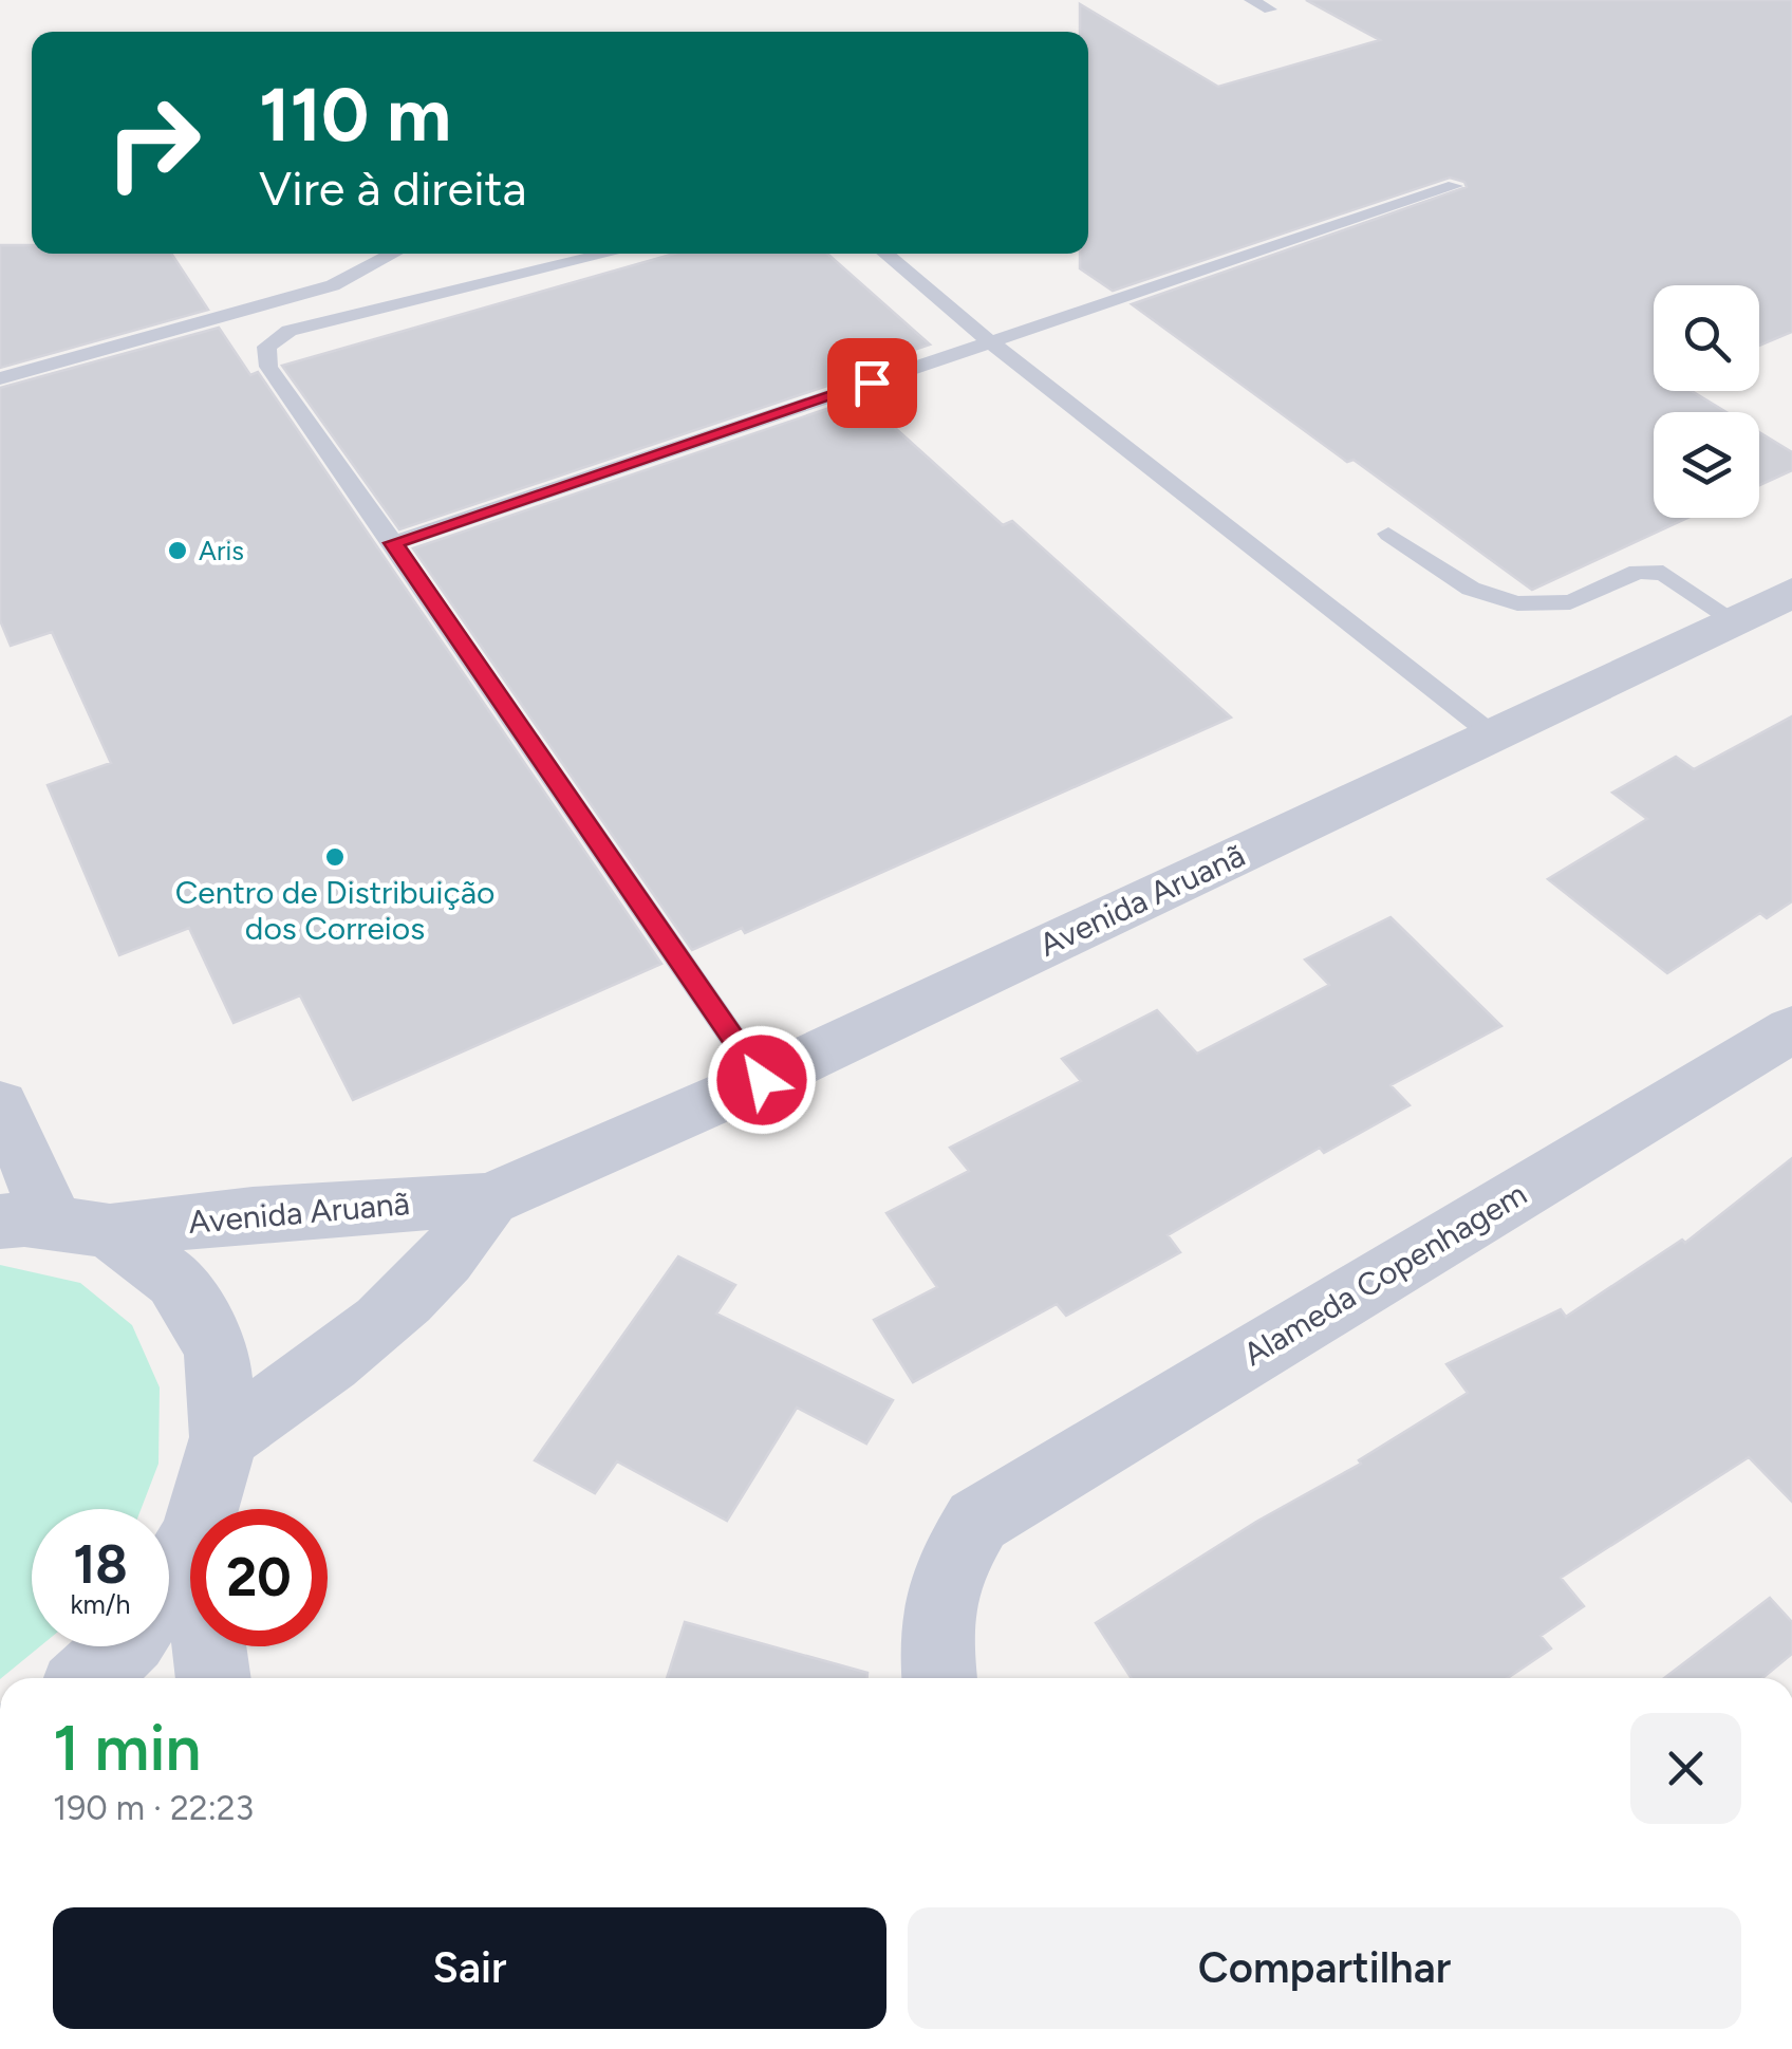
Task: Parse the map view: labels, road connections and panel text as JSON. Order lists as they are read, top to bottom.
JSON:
{
  "streets": {
    "street": ["Avenida Aruanã", "Alameda Copenhagem"]
  },
  "places": ["Aris", "Centro de Distribuição dos Correios"],
  "page": {
    "turn": ["110 m", "Vire à direita"],
    "speed": "18 km/h",
    "limit": "20",
    "heading": ["1 min", "190 m · 22:23"],
    "buttons": ["Sair", "Compartilhar"]
  }
}
